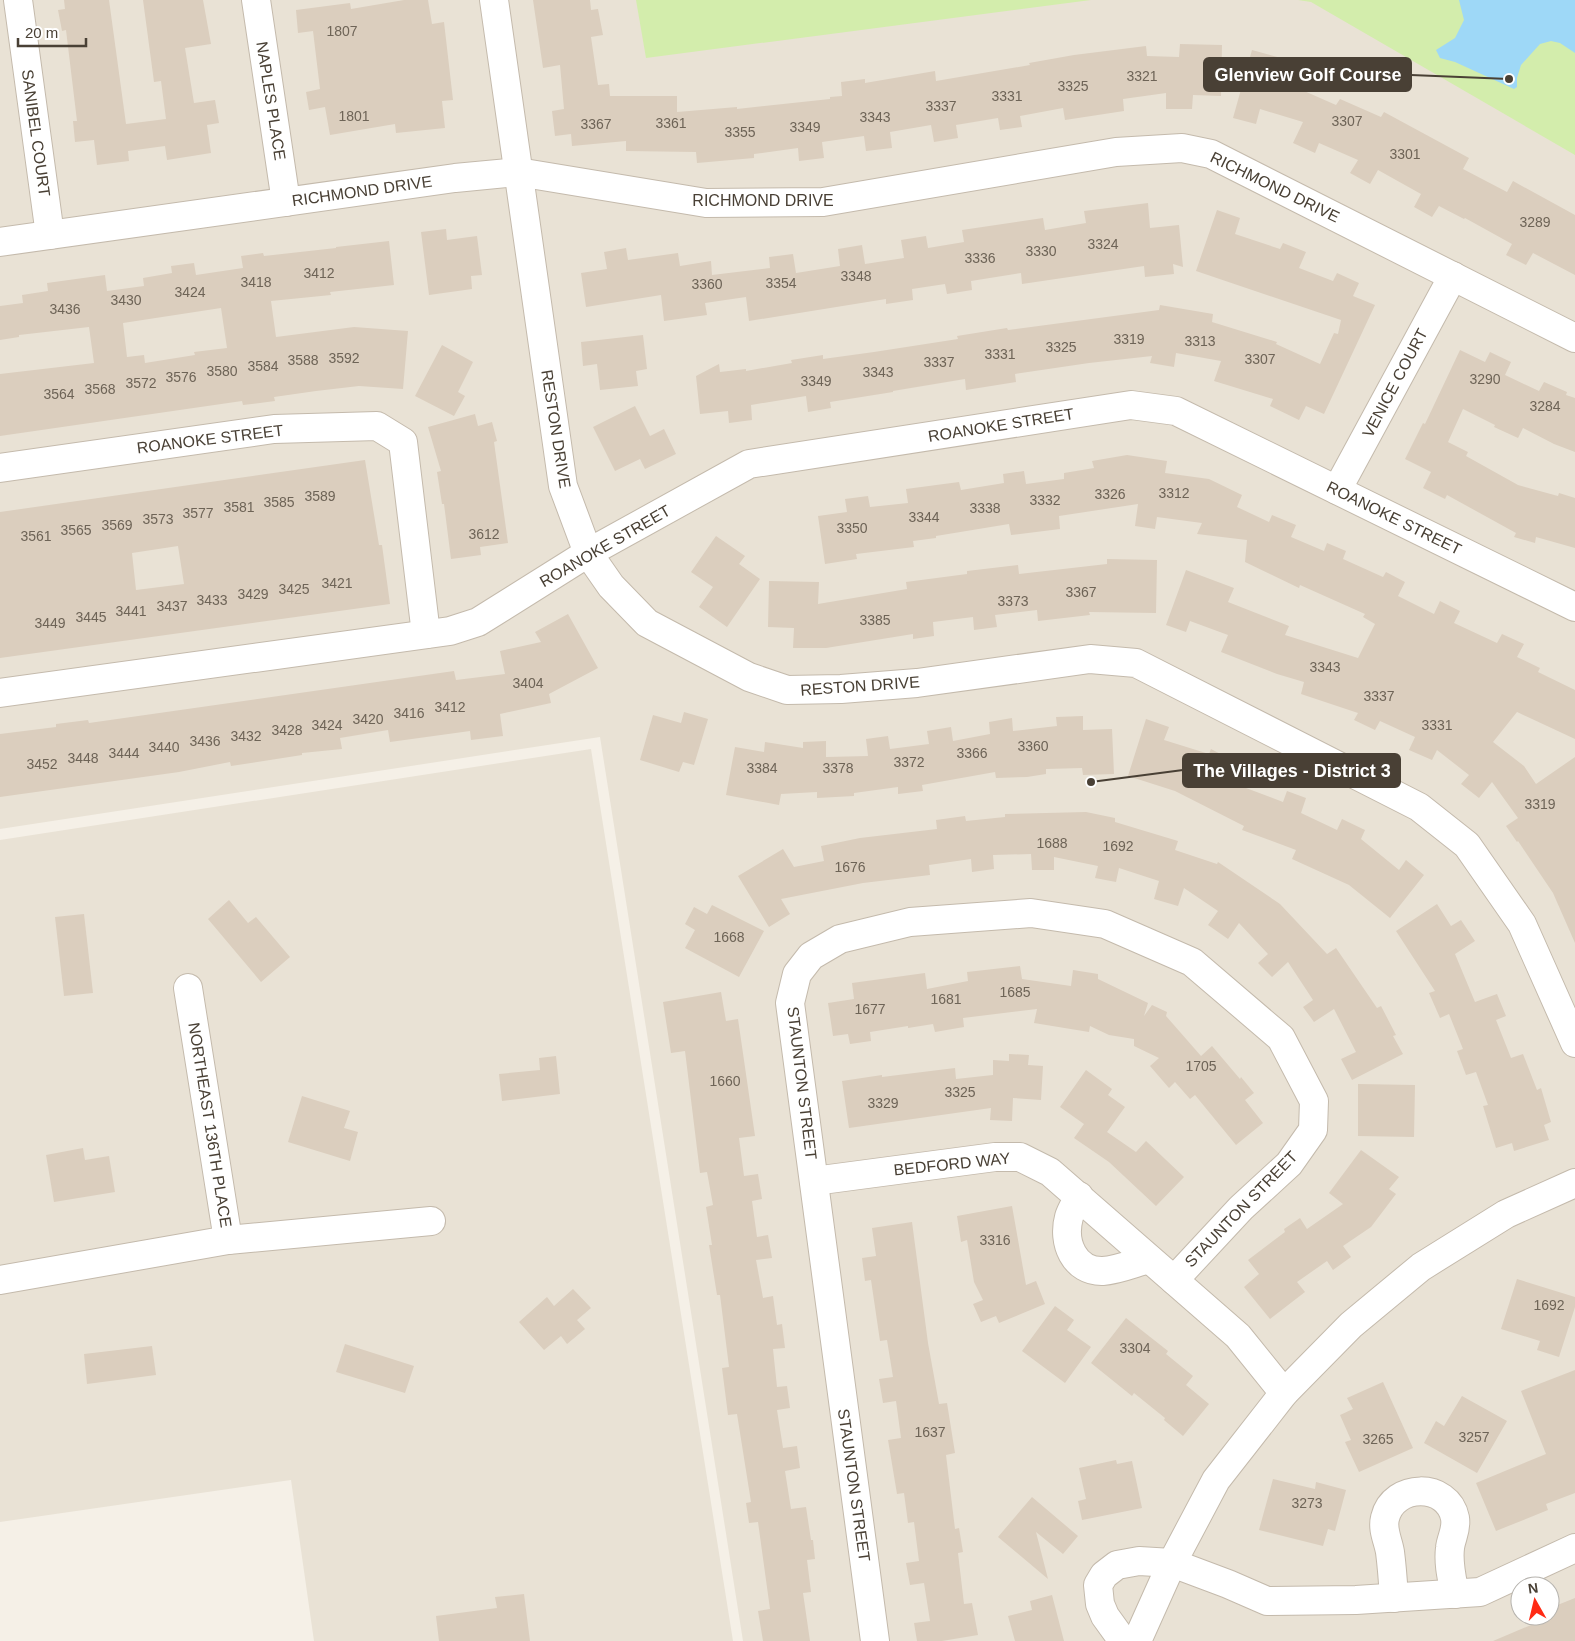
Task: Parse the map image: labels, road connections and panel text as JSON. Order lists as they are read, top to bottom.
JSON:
{
  "streets": {
    "street": [
      "NAPLES PLACE",
      "SANIBEL COURT",
      "RICHMOND DRIVE",
      "VENICE COURT",
      "ROANOKE STREET",
      "RESTON DRIVE",
      "STAUNTON STREET",
      "NORTHEAST 136TH PLACE",
      "BEDFORD WAY"
    ]
  },
  "crossings": [
    ["NAPLES PLACE", "RICHMOND DRIVE"],
    ["SANIBEL COURT", "RICHMOND DRIVE"],
    ["RICHMOND DRIVE", "VENICE COURT"],
    ["RICHMOND DRIVE", "RESTON DRIVE"],
    ["VENICE COURT", "ROANOKE STREET"],
    ["ROANOKE STREET", "RESTON DRIVE"],
    ["STAUNTON STREET", "BEDFORD WAY"]
  ],
  "places": ["Glenview Golf Course", "The Villages - District 3"],
  "house_numbers": [
    "1807",
    "3321",
    "3325",
    "3331",
    "3337",
    "1801",
    "3343",
    "3307",
    "3361",
    "3367",
    "3349",
    "3355",
    "3301",
    "3289",
    "3324",
    "3330",
    "3336",
    "3412",
    "3348",
    "3418",
    "3354",
    "3360",
    "3424",
    "3430",
    "3436",
    "3319",
    "3313",
    "3325",
    "3331",
    "3592",
    "3307",
    "3588",
    "3337",
    "3584",
    "3580",
    "3343",
    "3576",
    "3290",
    "3349",
    "3572",
    "3568",
    "3564",
    "3284",
    "3312",
    "3326",
    "3589",
    "3332",
    "3585",
    "3581",
    "3338",
    "3577",
    "3344",
    "3573",
    "3569",
    "3350",
    "3565",
    "3612",
    "3561",
    "3421",
    "3425",
    "3367",
    "3429",
    "3433",
    "3373",
    "3437",
    "3441",
    "3445",
    "3385",
    "3449",
    "3343",
    "3404",
    "3337",
    "3412",
    "3416",
    "3420",
    "3424",
    "3331",
    "3428",
    "3432",
    "3436",
    "3360",
    "3440",
    "3444",
    "3366",
    "3448",
    "3372",
    "3452",
    "3384",
    "3378",
    "3319",
    "1688",
    "1692",
    "1676",
    "1668",
    "1685",
    "1681",
    "1677",
    "1705",
    "1660",
    "3325",
    "3329",
    "3316",
    "1692",
    "3304",
    "1637",
    "3257",
    "3265",
    "3273"
  ],
  "scale_bar": "20 m",
  "north": "top"
}
